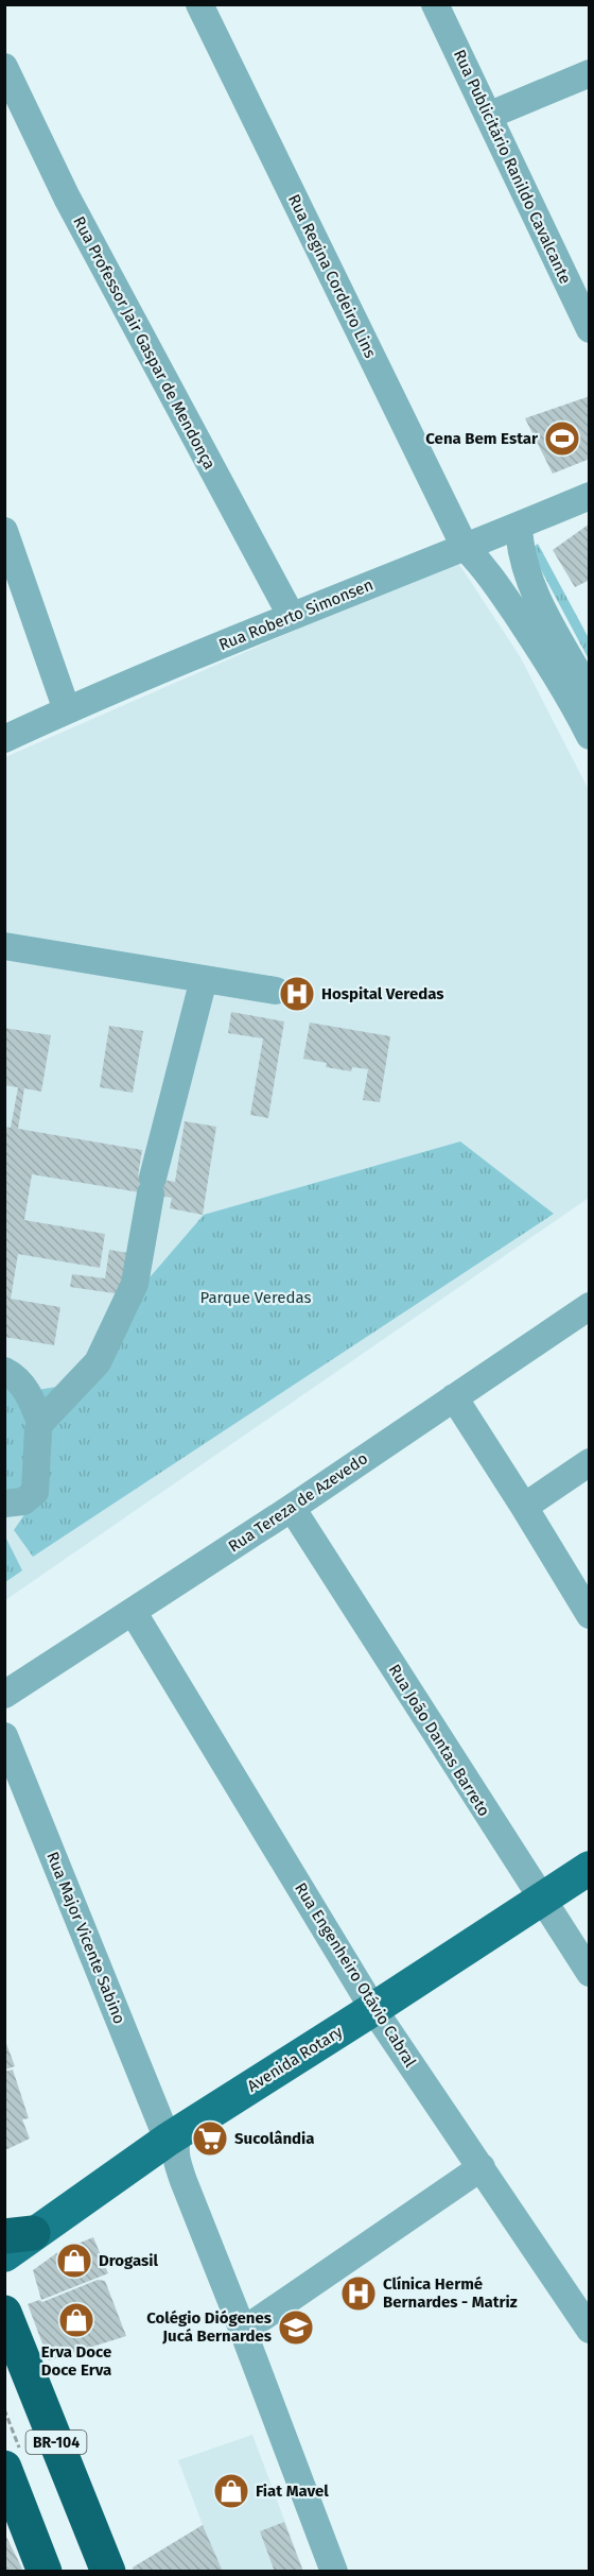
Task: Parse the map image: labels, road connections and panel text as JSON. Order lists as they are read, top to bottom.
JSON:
{
  "streets": {
    "highway": ["BR-104"],
    "main road": ["Avenida Rotary"],
    "street": [
      "Rua Publicitário Ranildo Cavalcante",
      "Rua Regina Cordeiro Lins",
      "Rua Professor Jair Gaspar de Mendonça",
      "Rua Roberto Simonsen",
      "Rua Tereza de Azevedo",
      "Rua João Dantas Barreto",
      "Rua Major Vicente Sabino",
      "Rua Engenheiro Otávio Cabral"
    ]
  },
  "crossings": [
    ["Rua Regina Cordeiro Lins", "Rua Roberto Simonsen"],
    ["Rua Professor Jair Gaspar de Mendonça", "Rua Roberto Simonsen"],
    ["Rua Tereza de Azevedo", "Rua João Dantas Barreto"],
    ["Rua Tereza de Azevedo", "Rua Engenheiro Otávio Cabral"],
    ["Rua João Dantas Barreto", "Avenida Rotary"],
    ["Rua Major Vicente Sabino", "Avenida Rotary"],
    ["Rua Engenheiro Otávio Cabral", "Avenida Rotary"]
  ],
  "parks": ["Parque Veredas"],
  "places": {
    "sports": ["Cena Bem Estar"],
    "hospital": ["Hospital Veredas", "Clínica Hermé Bernardes - Matriz"],
    "supermarket": ["Sucolândia"],
    "shop": ["Drogasil", "Erva Doce Doce Erva", "Fiat Mavel"],
    "school or university": ["Colégio Diógenes Jucá Bernardes"]
  }
}
